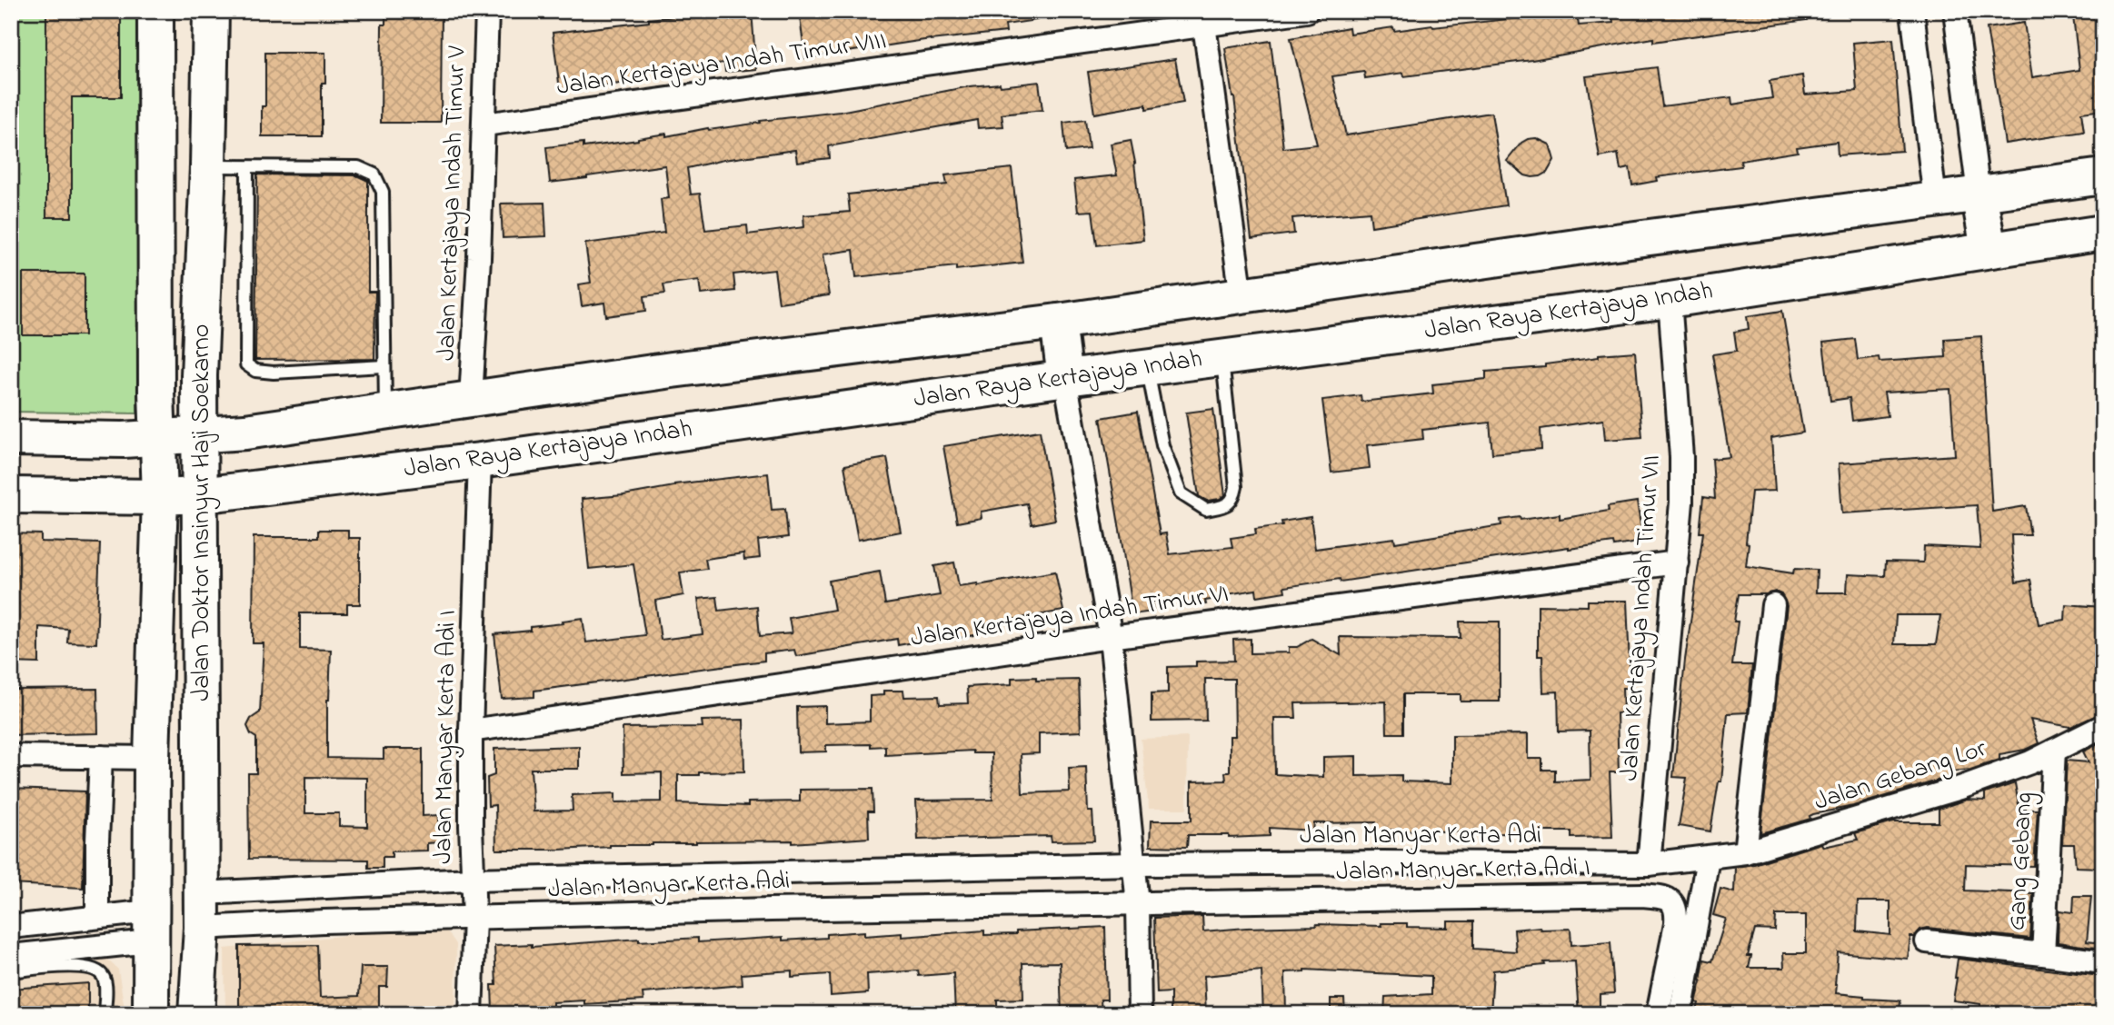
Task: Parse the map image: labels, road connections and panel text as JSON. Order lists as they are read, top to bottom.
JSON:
{
  "streets": {
    "main road": ["Jalan Raya Kertajaya Indah", "Jalan Doktor Insinyur Haji Soekarno"],
    "street": [
      "Jalan Kertajaya Indah Timur VIII",
      "Jalan Kertajaya Indah Timur V",
      "Jalan Kertajaya Indah Timur VI",
      "Jalan Kertajaya Indah Timur VII",
      "Jalan Manyar Kerta Adi I",
      "Jalan Gebang Lor",
      "Jalan Manyar Kerta Adi",
      "Gang Gebang"
    ]
  },
  "crossings": [
    ["Jalan Kertajaya Indah Timur VIII", "Jalan Kertajaya Indah Timur V"],
    ["Jalan Raya Kertajaya Indah", "Jalan Doktor Insinyur Haji Soekarno"],
    ["Jalan Raya Kertajaya Indah", "Jalan Kertajaya Indah Timur VII"],
    ["Jalan Raya Kertajaya Indah", "Jalan Manyar Kerta Adi I"],
    ["Jalan Doktor Insinyur Haji Soekarno", "Jalan Manyar Kerta Adi"],
    ["Jalan Kertajaya Indah Timur VI", "Jalan Kertajaya Indah Timur VII"],
    ["Jalan Kertajaya Indah Timur VI", "Jalan Manyar Kerta Adi I"],
    ["Jalan Kertajaya Indah Timur VII", "Jalan Manyar Kerta Adi"],
    ["Jalan Manyar Kerta Adi I", "Jalan Manyar Kerta Adi"],
    ["Jalan Gebang Lor", "Jalan Manyar Kerta Adi"],
    ["Jalan Gebang Lor", "Gang Gebang"]
  ]
}
